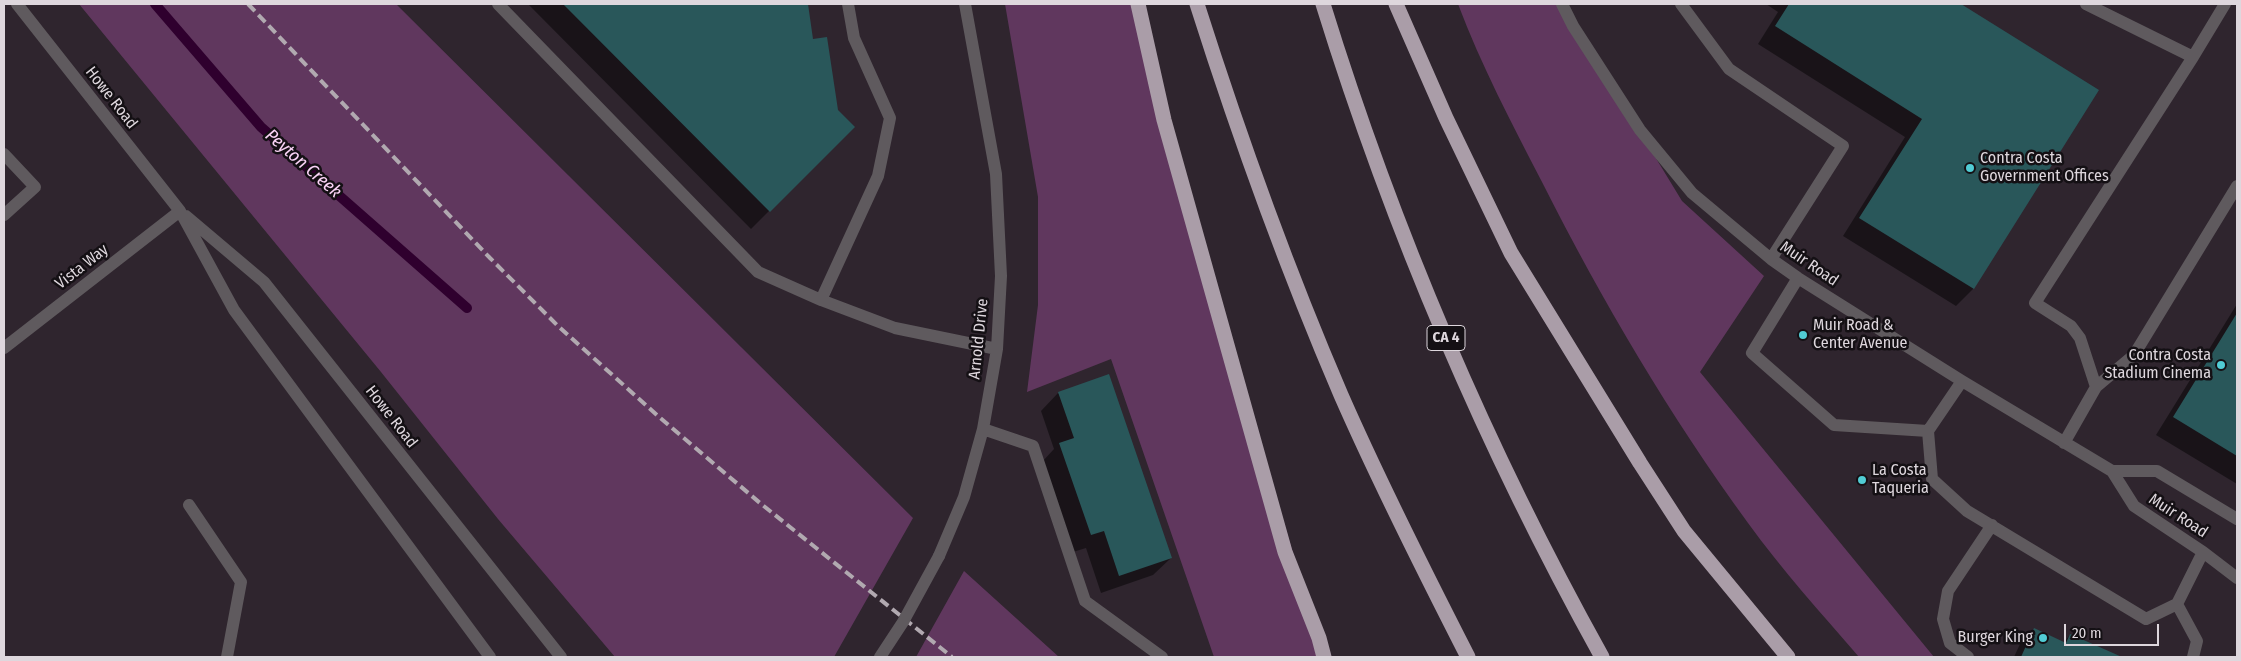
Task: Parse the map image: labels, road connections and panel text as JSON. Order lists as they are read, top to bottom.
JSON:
{
  "streets": {
    "highway": ["CA 4"],
    "street": [
      "Howe Road",
      "Muir Road",
      "Vista Way",
      "Arnold Drive"
    ]
  },
  "crossings": [
    ["Howe Road", "Vista Way"]
  ],
  "water": ["Peyton Creek"],
  "places": [
    "Contra Costa Government Offices",
    "Muir Road & Center Avenue",
    "Contra Costa Stadium Cinema",
    "La Costa Taqueria",
    "Burger King"
  ],
  "scale_bar": "20 m"
}
